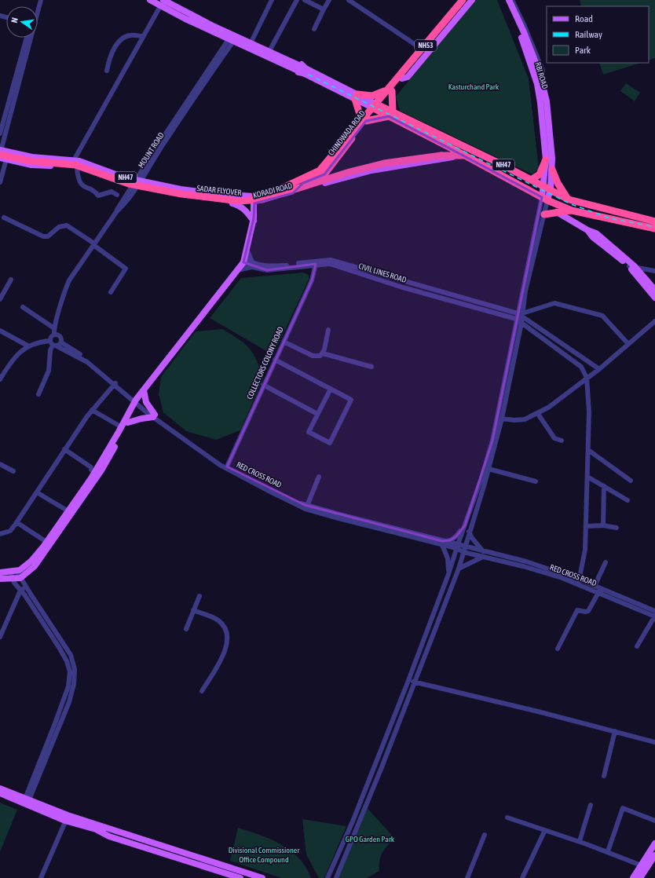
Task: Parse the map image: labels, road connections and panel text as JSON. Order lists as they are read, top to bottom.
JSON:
{
  "streets": {
    "highway": [
      "NH53",
      "CHINDWADA ROAD",
      "NH47",
      "SADAR FLYOVER"
    ],
    "main road": ["RBI ROAD", "KORADI ROAD"],
    "street": ["CIVIL LINES ROAD", "COLLECTORS COLONY ROAD", "RED CROSS ROAD"]
  },
  "crossings": [
    ["NH53", "CHINDWADA ROAD"],
    ["RBI ROAD", "NH47"],
    ["CHINDWADA ROAD", "NH47"],
    ["NH47", "SADAR FLYOVER"],
    ["NH47", "KORADI ROAD"],
    ["SADAR FLYOVER", "KORADI ROAD"],
    ["CIVIL LINES ROAD", "COLLECTORS COLONY ROAD"],
    ["COLLECTORS COLONY ROAD", "RED CROSS ROAD"]
  ],
  "parks": ["Kasturchand Park", "GPO Garden Park", "Divisional Commissioner Office Compound"],
  "legend": ["Road", "Railway", "Park"],
  "north": "left"
}
